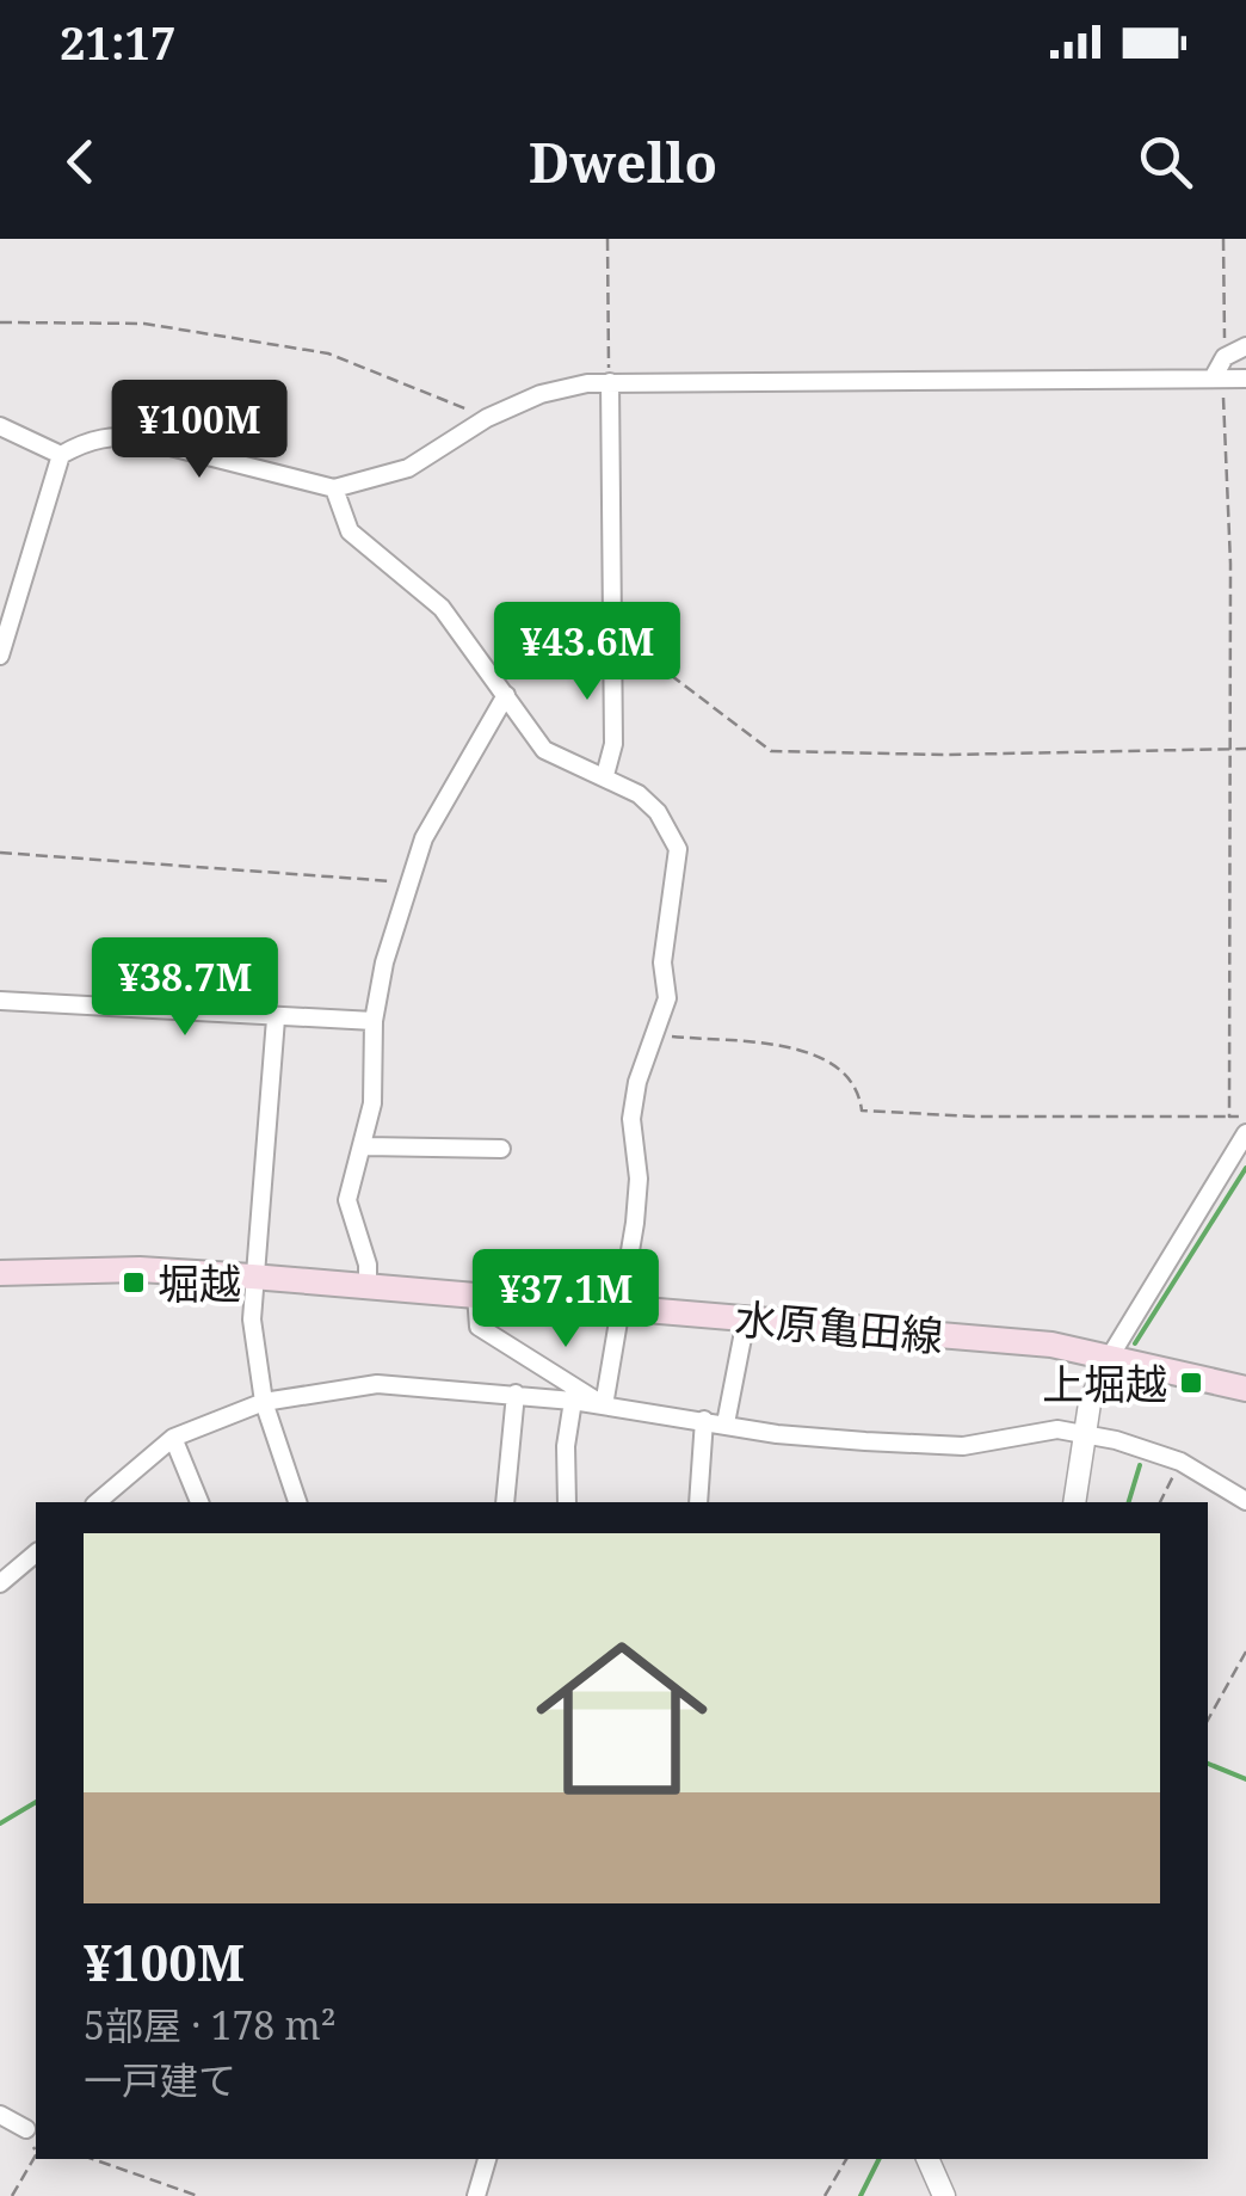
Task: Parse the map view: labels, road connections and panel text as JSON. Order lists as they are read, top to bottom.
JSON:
{
  "streets": {
    "main road": ["水原亀田線"]
  },
  "places": {
    "transit": ["堀越", "上堀越"]
  },
  "page": {
    "status": "21:17",
    "header": "Dwello",
    "price": [
      "¥100M",
      "¥43.6M",
      "¥38.7M",
      "¥37.1M"
    ],
    "list": [
      {
        "name": "¥100M",
        "note": "5部屋 · 178 m² · 一戸建て"
      }
    ]
  }
}
